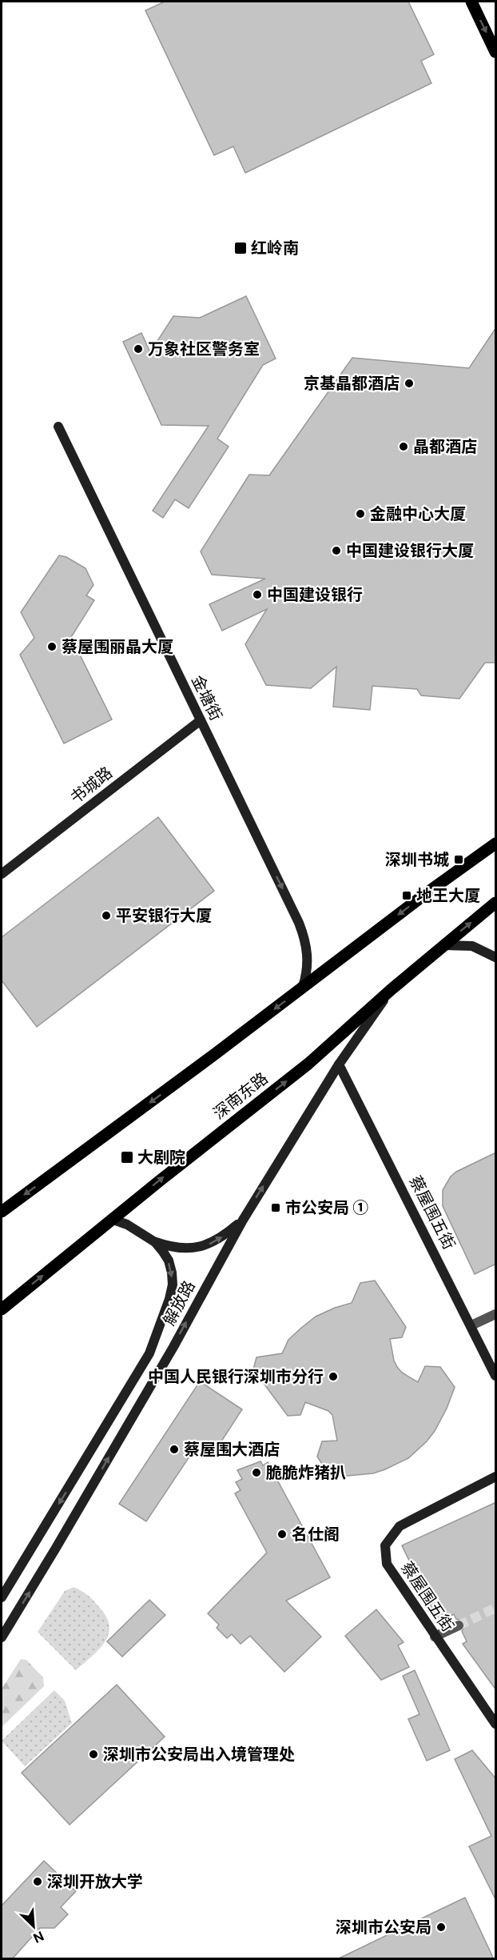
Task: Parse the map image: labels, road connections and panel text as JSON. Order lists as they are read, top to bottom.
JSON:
{
  "streets": {
    "main road": ["深南东路"],
    "street": [
      "金塘街",
      "书城路",
      "蔡屋围五街",
      "解放路"
    ]
  },
  "crossings": [
    ["金塘街", "书城路"],
    ["深南东路", "解放路"],
    ["蔡屋围五街", "解放路"]
  ],
  "one_way": ["金塘街"],
  "places": {
    "transit": [
      "红岭南",
      "深圳书城",
      "地王大厦",
      "大剧院",
      "市公安局 ①"
    ],
    "other": [
      "万象社区警务室",
      "京基晶都酒店",
      "晶都酒店",
      "金融中心大厦",
      "中国建设银行大厦",
      "中国建设银行",
      "蔡屋围丽晶大厦",
      "平安银行大厦",
      "中国人民银行深圳市分行",
      "蔡屋围大酒店",
      "脆脆炸猪扒",
      "名仕阁",
      "深圳市公安局出入境管理处",
      "深圳开放大学",
      "深圳市公安局"
    ]
  },
  "north": "bottom right"
}
